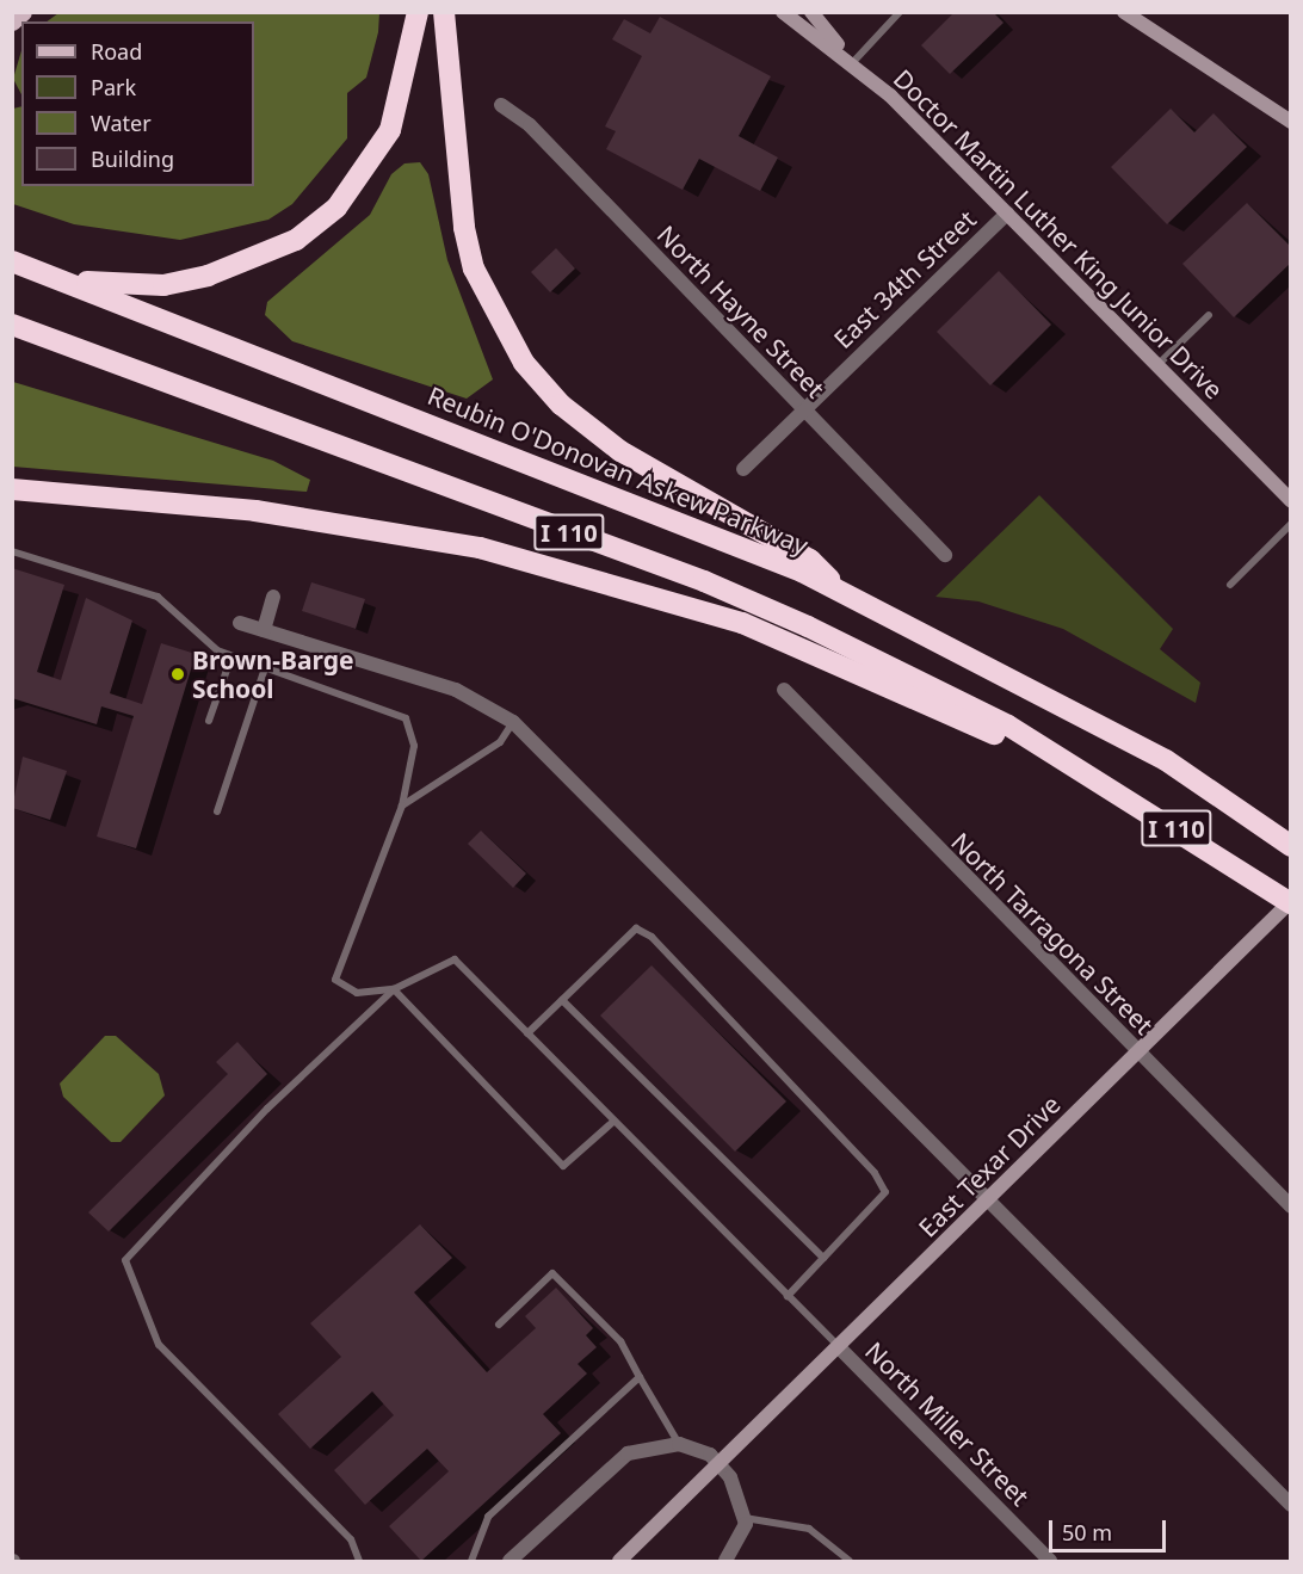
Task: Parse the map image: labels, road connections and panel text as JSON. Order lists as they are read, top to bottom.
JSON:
{
  "streets": {
    "highway": ["Reubin O'Donovan Askew Parkway", "I 110"],
    "main road": ["Doctor Martin Luther King Junior Drive", "East Texar Drive"],
    "street": [
      "East 34th Street",
      "North Hayne Street",
      "North Tarragona Street",
      "North Miller Street"
    ]
  },
  "crossings": [
    ["Doctor Martin Luther King Junior Drive", "East 34th Street"],
    ["East 34th Street", "North Hayne Street"],
    ["I 110", "East Texar Drive"],
    ["North Tarragona Street", "East Texar Drive"],
    ["East Texar Drive", "North Miller Street"]
  ],
  "places": ["Brown-Barge School"],
  "legend": [
    "Road",
    "Park",
    "Water",
    "Building"
  ],
  "scale_bar": "50 m"
}
